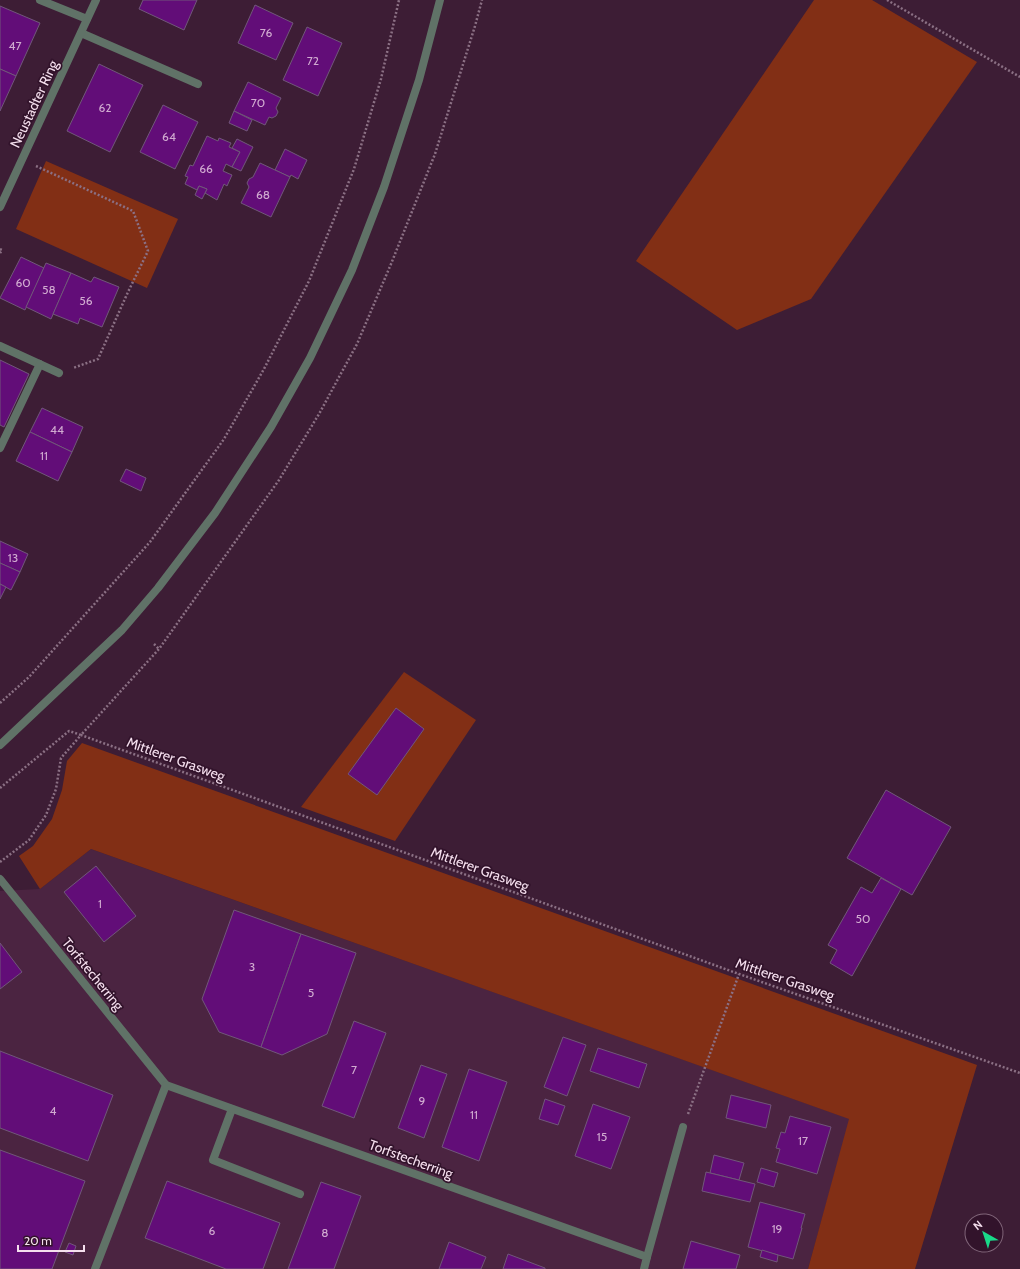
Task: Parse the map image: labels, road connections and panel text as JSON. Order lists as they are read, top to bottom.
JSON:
{
  "streets": {
    "street": ["Neustadter Ring", "Torfstecherring"],
    "path": ["Mittlerer Grasweg"]
  },
  "house_numbers": [
    "76",
    "47",
    "72",
    "70",
    "62",
    "64",
    "66",
    "68",
    "60",
    "58",
    "56",
    "44",
    "11",
    "13",
    "1",
    "50",
    "3",
    "5",
    "7",
    "9",
    "4",
    "11",
    "15",
    "17",
    "19",
    "6",
    "8"
  ],
  "scale_bar": "20 m",
  "north": "top left"
}
